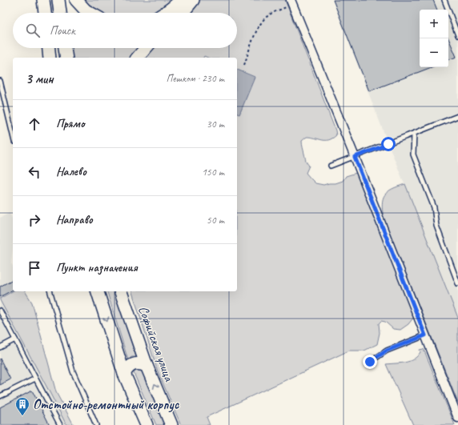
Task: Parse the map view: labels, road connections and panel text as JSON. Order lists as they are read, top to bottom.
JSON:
{
  "streets": {
    "main road": ["Софийская улица"]
  },
  "places": {
    "building": ["Отстойно-ремонтный корпус"]
  },
  "page": {
    "map_buttons": ["+", "−"],
    "search": "Поиск",
    "heading": ["3 мин", "Пешком · 230 m"],
    "list": [
      ["Прямо", "30 m"],
      ["Налево", "150 m"],
      ["Направо", "50 m"],
      "Пункт назначения"
    ]
  }
}
